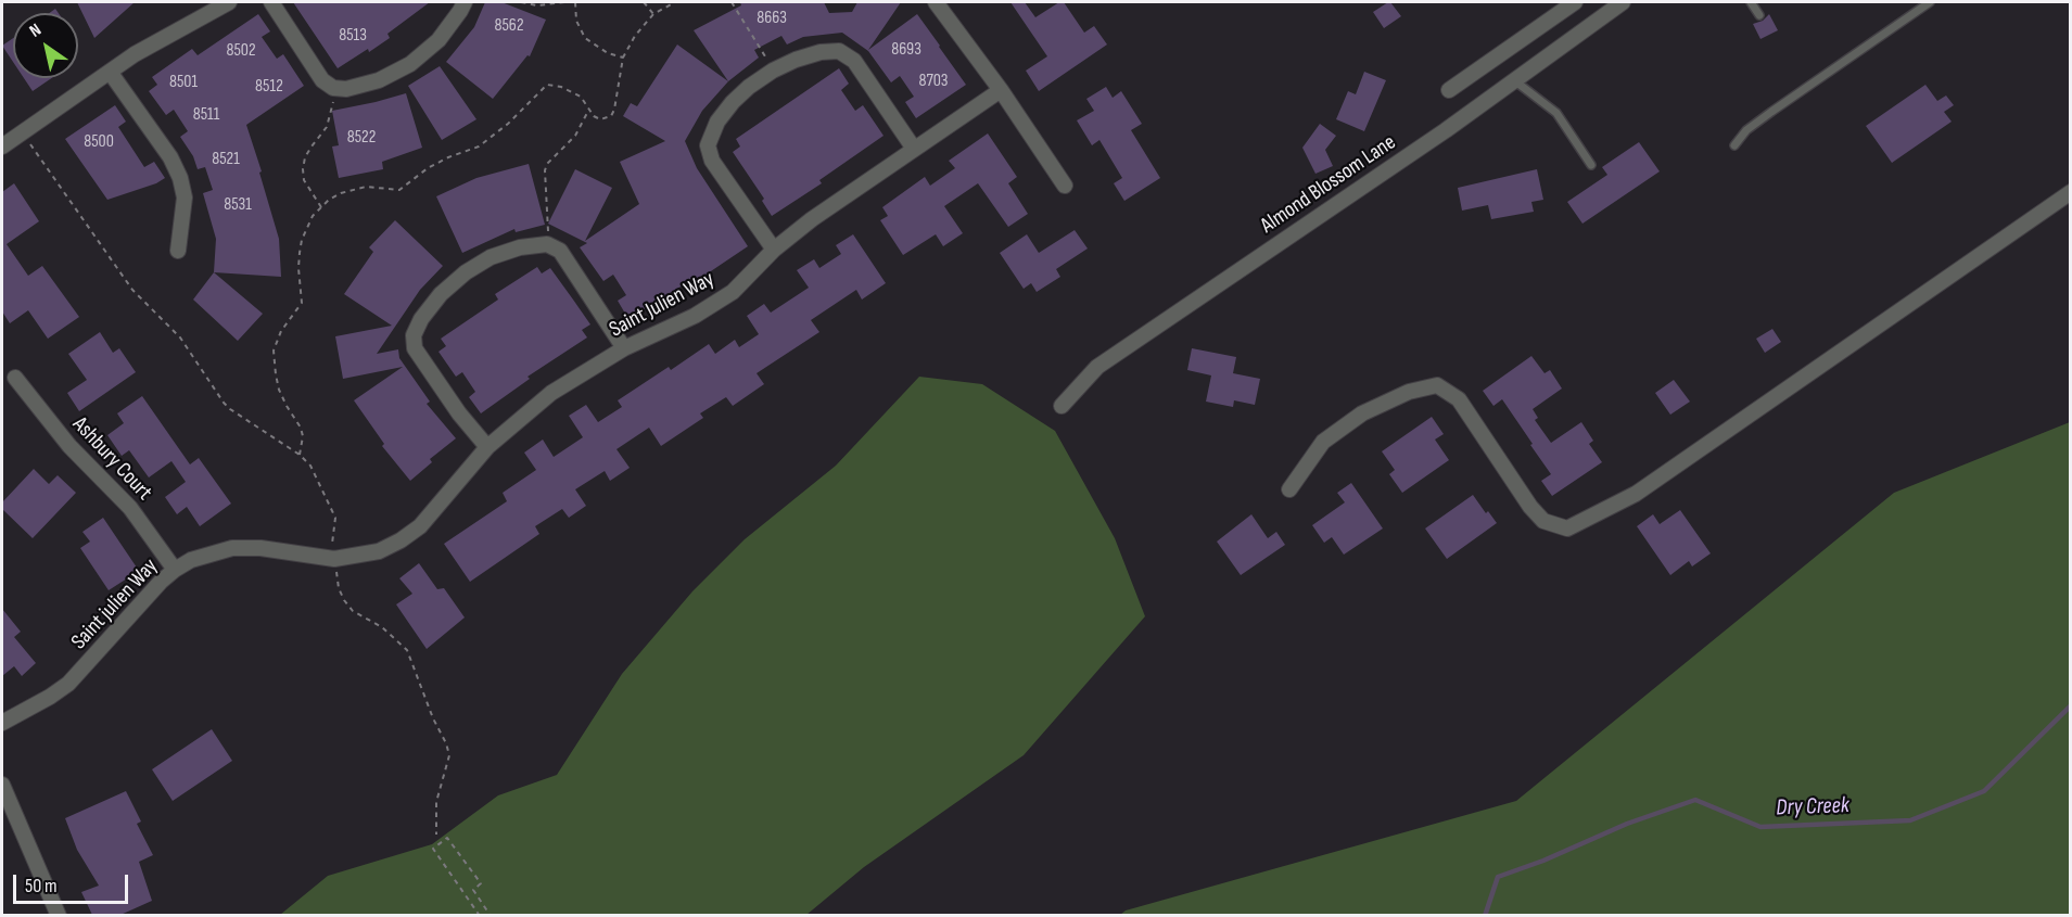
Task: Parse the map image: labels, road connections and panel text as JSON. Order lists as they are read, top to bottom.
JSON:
{
  "streets": {
    "street": [
      "Almond Blossom Lane",
      "Saint Julien Way",
      "Ashbury Court",
      "Saint julien Way"
    ]
  },
  "crossings": [
    ["Saint Julien Way", "Saint julien Way"],
    ["Ashbury Court", "Saint julien Way"]
  ],
  "water": ["Dry Creek"],
  "house_numbers": [
    "8663",
    "8562",
    "8513",
    "8693",
    "8502",
    "8703",
    "8501",
    "8512",
    "8511",
    "8522",
    "8500",
    "8521",
    "8531"
  ],
  "scale_bar": "50 m",
  "north": "top left"
}
